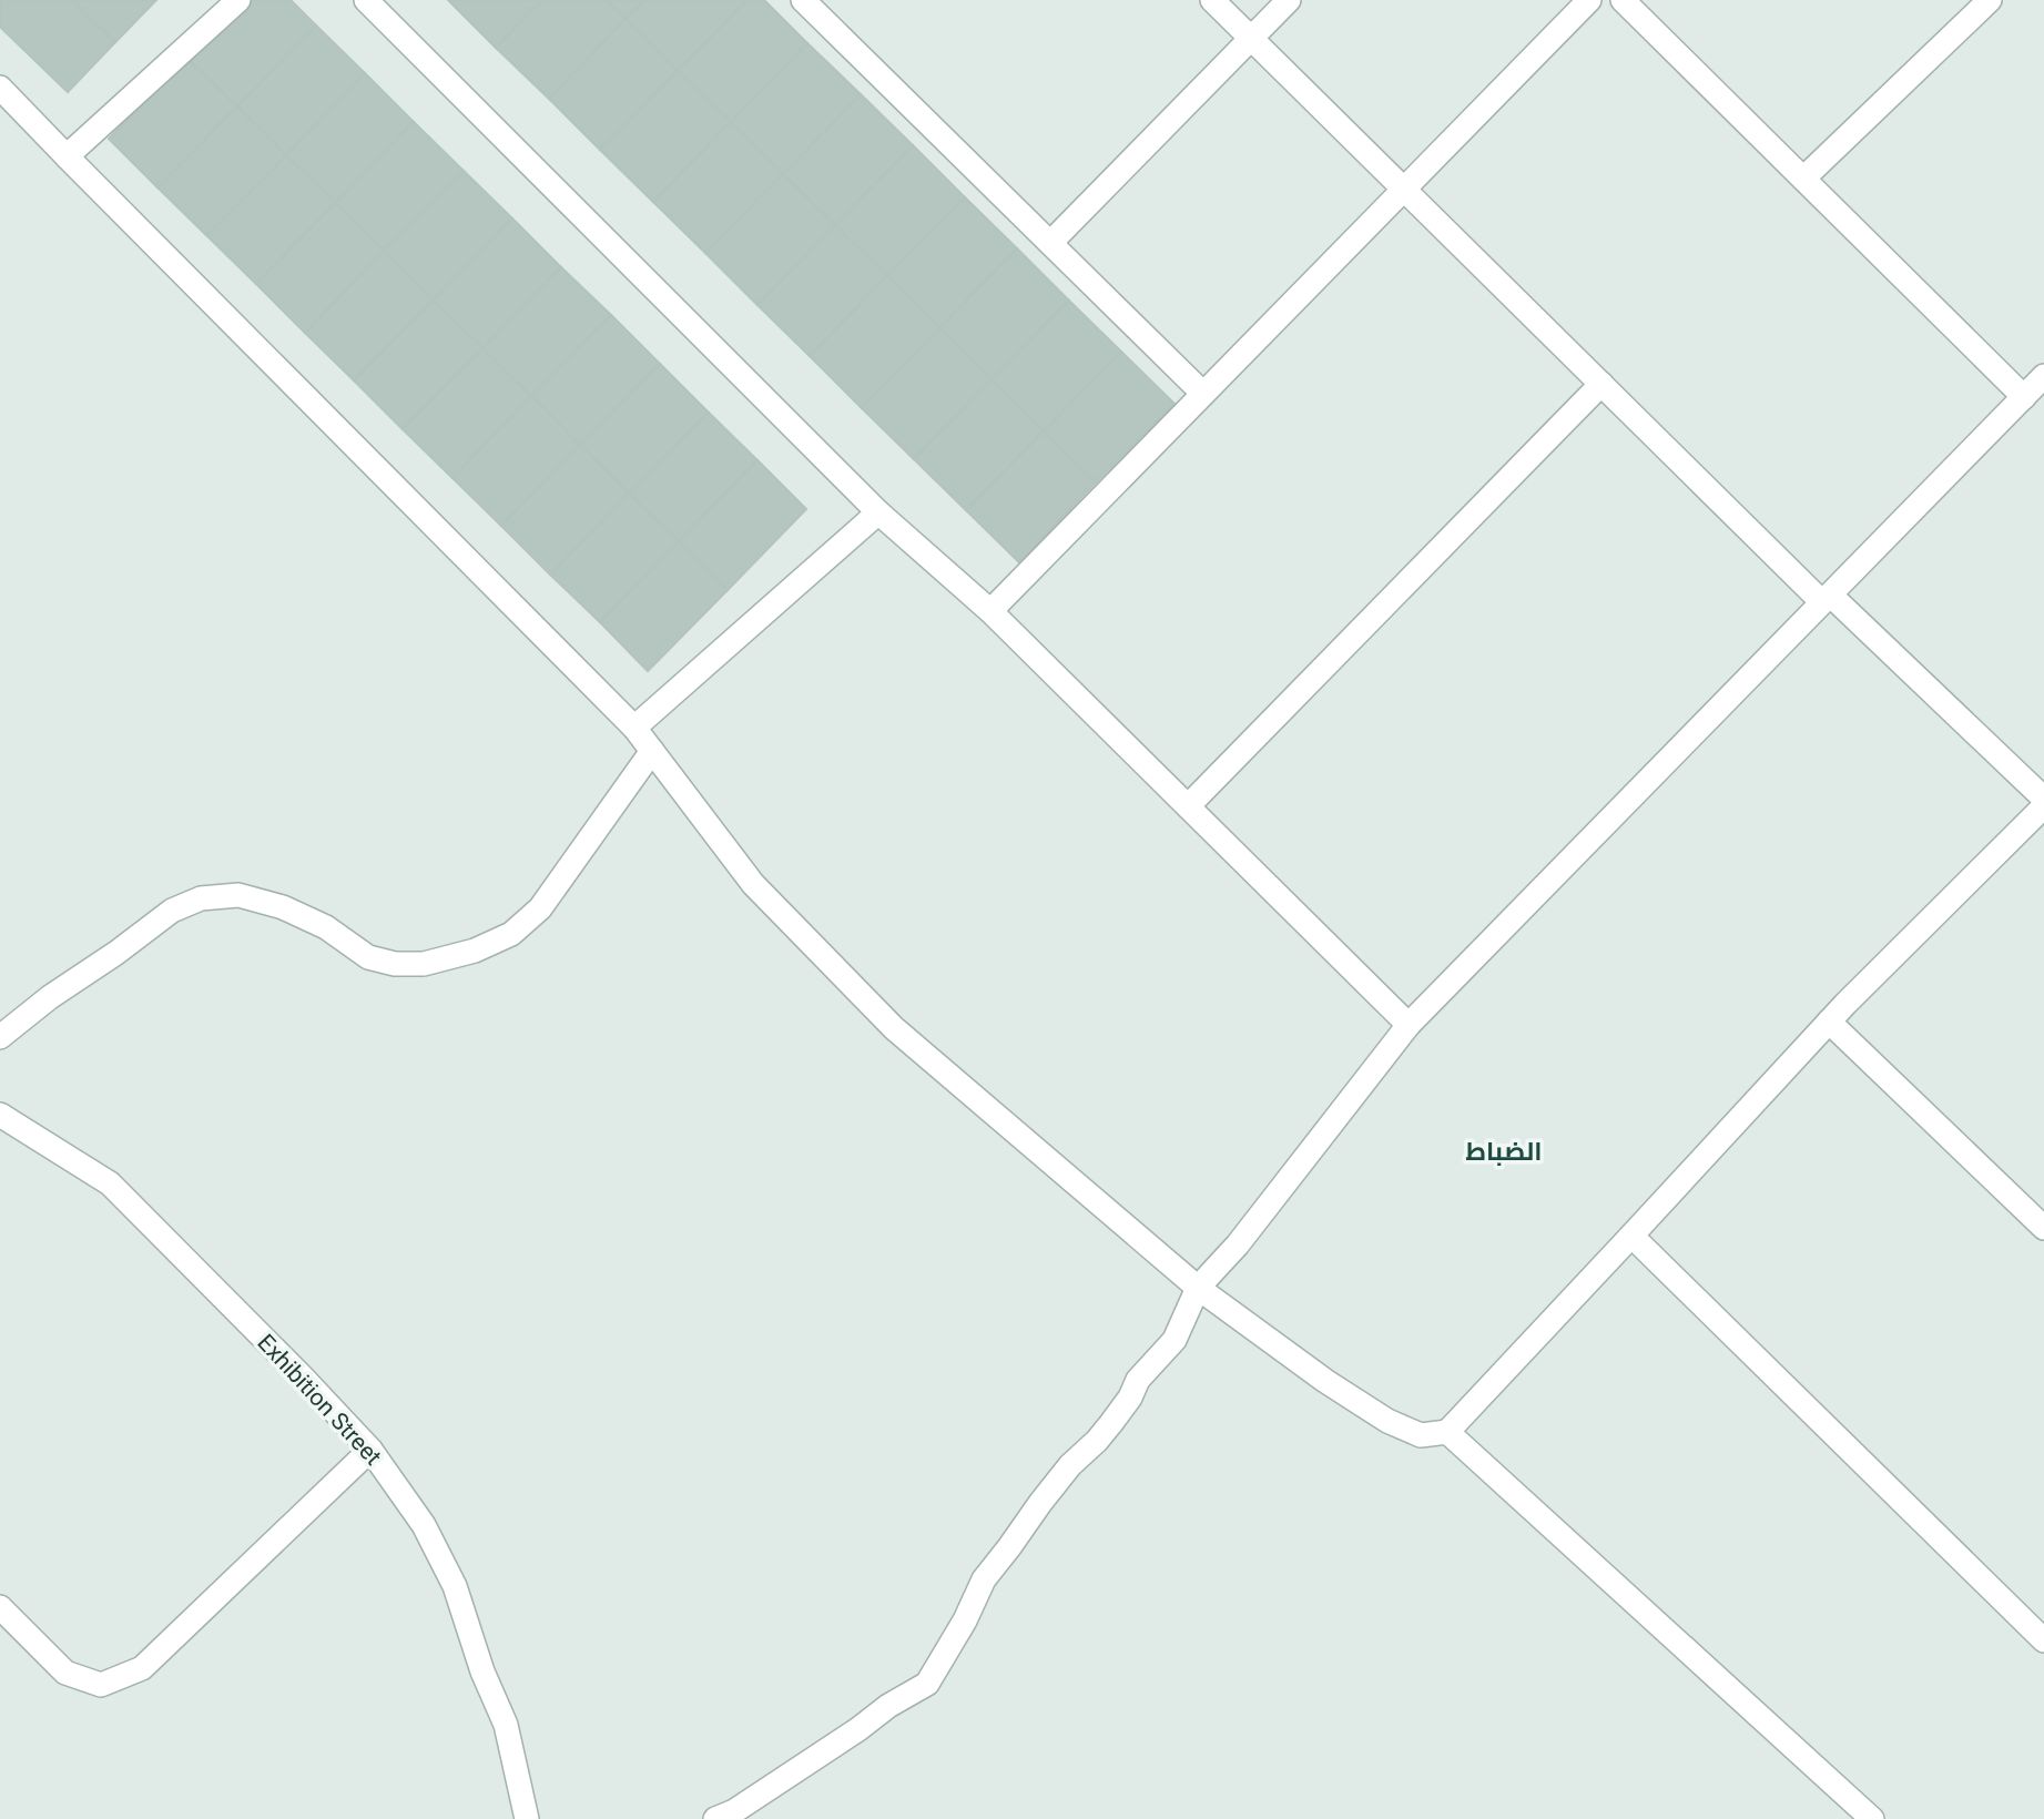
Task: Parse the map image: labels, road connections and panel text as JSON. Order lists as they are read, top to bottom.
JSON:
{
  "streets": {
    "street": ["Exhibition Street"]
  },
  "districts": ["الضباط"]
}
